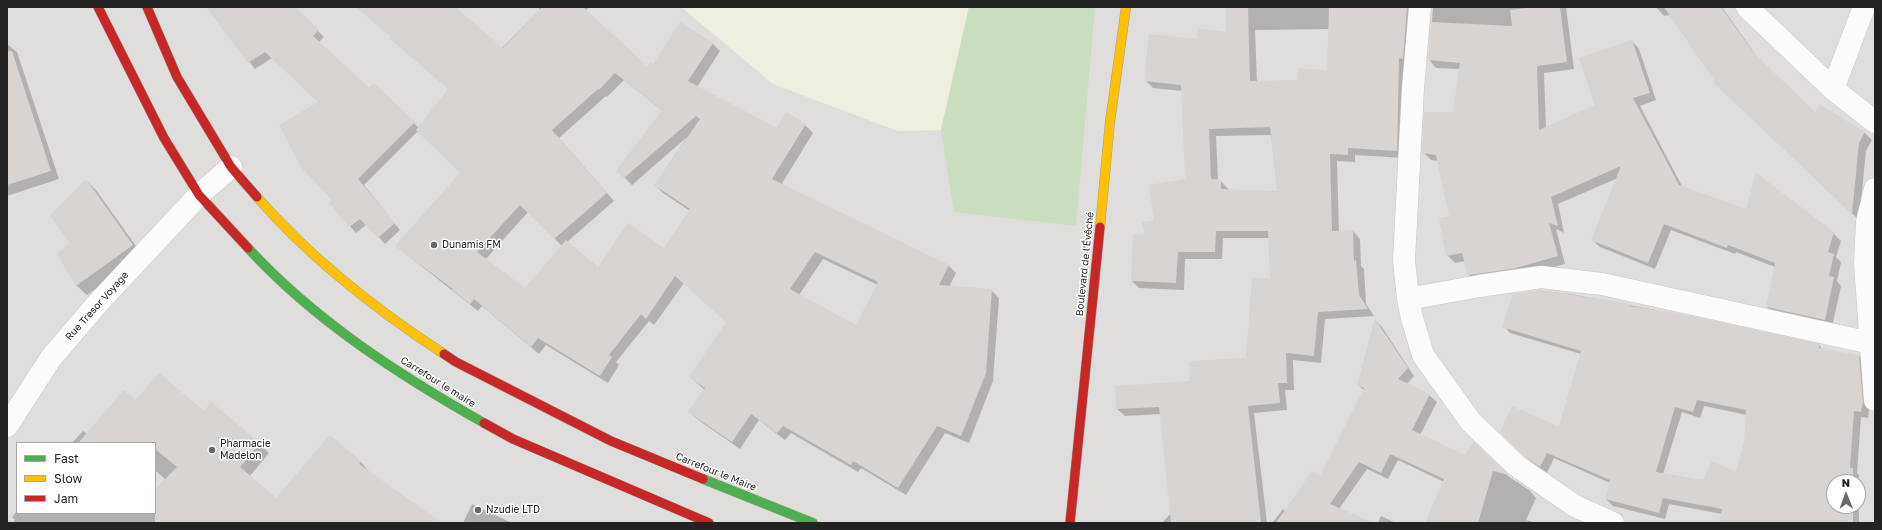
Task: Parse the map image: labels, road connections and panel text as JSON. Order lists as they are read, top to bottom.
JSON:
{
  "streets": {
    "main road": ["Boulevard de l'Évêché", "Carrefour le maire", "Carrefour le Maire"],
    "street": ["Rue Tresor Voyage"]
  },
  "crossings": [
    ["Rue Tresor Voyage", "Carrefour le maire"],
    ["Rue Tresor Voyage", "Carrefour le Maire"]
  ],
  "places": ["Dunamis FM", "Pharmacie Madelon", "Nzudie LTD"],
  "legend": ["Fast", "Slow", "Jam"],
  "north": "top"
}
